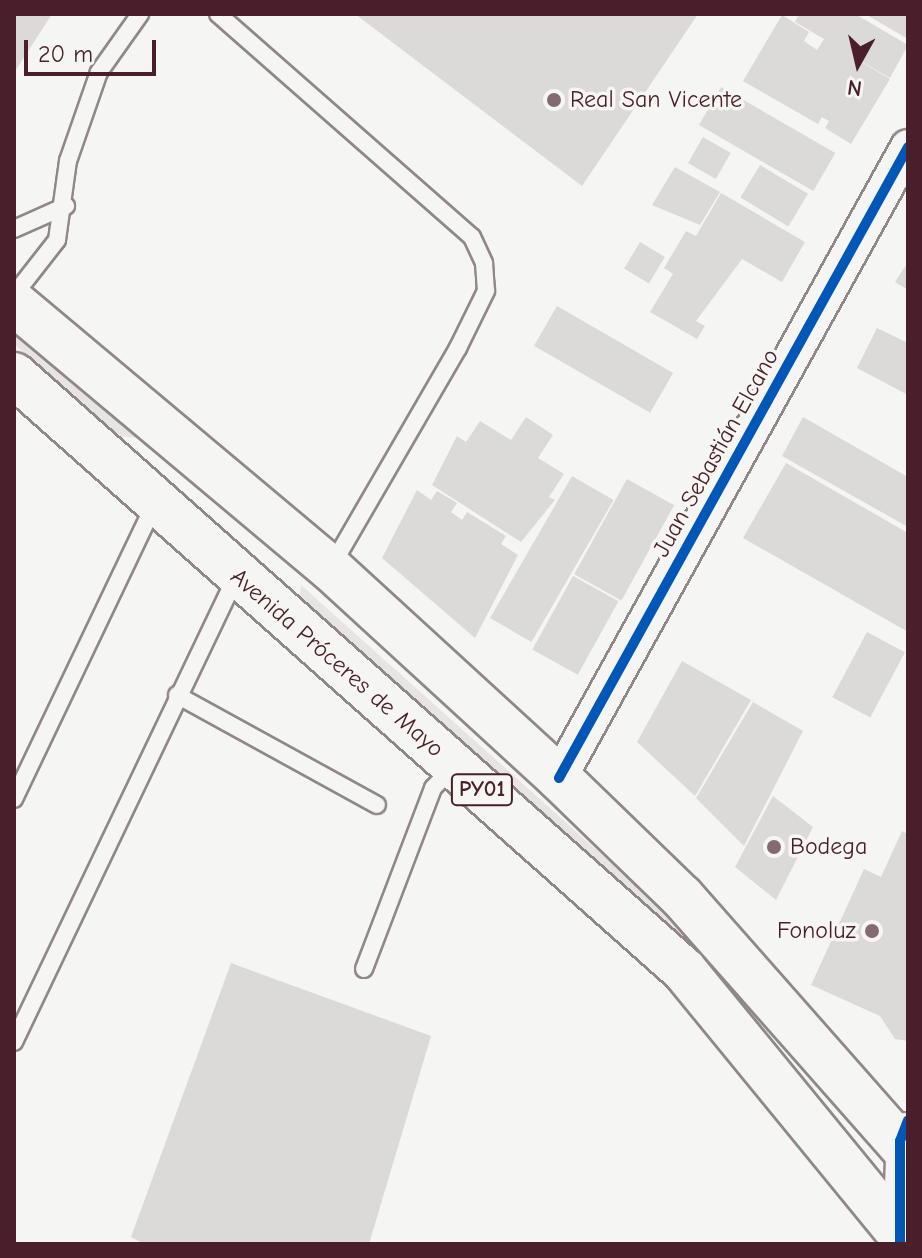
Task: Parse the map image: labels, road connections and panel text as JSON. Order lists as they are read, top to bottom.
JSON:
{
  "streets": {
    "highway": ["Avenida Próceres de Mayo", "PY01"],
    "street": ["Juan Sebastián Elcano"]
  },
  "crossings": [
    ["Juan Sebastián Elcano", "PY01"]
  ],
  "places": ["Real San Vicente", "Bodega", "Fonoluz"],
  "scale_bar": "20 m",
  "north": "bottom"
}
